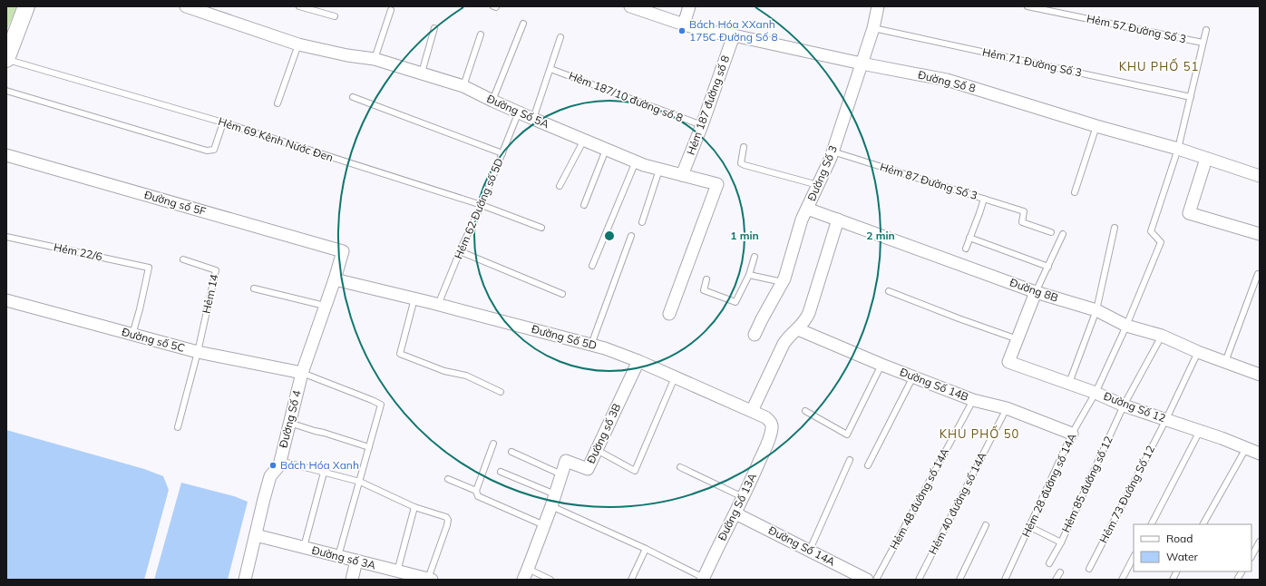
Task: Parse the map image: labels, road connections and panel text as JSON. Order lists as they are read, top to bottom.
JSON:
{
  "streets": {
    "street": [
      "Đường Số 8",
      "Hẻm 187 đường số 8",
      "Đường Số 5A",
      "Đường Số 3",
      "Đường số 5F",
      "Đường 8B",
      "Đường Số 5D",
      "Đường số 5C",
      "Đường Số 14B",
      "Đường Số 12",
      "Đường Số 4",
      "Đường số 3B",
      "Đường Số 13A",
      "Đường Số 14A",
      "Đường số 3A"
    ],
    "lane": [
      "Hẻm 57 Đường Số 3",
      "Hẻm 71 Đường Số 3",
      "Hẻm 187/10 đường số 8",
      "Hẻm 69 Kênh Nước Đen",
      "Hẻm 87 Đường Số 3",
      "Hẻm 62 Đường số 5D",
      "Hẻm 22/6",
      "Hẻm 14",
      "Hẻm 85 đường số 12",
      "Hẻm 28 đường số 14A",
      "Hẻm 73 Đường Số 12",
      "Hẻm 48 đường số 14A",
      "Hẻm 40 đường số 14A"
    ]
  },
  "crossings": [
    ["Hẻm 71 Đường Số 3", "Đường Số 3"],
    ["Đường Số 8", "Hẻm 187 đường số 8"],
    ["Đường Số 8", "Đường Số 3"],
    ["Đường Số 8", "Hẻm 28 đường số 14A"],
    ["Hẻm 187/10 đường số 8", "Hẻm 187 đường số 8"],
    ["Hẻm 187 đường số 8", "Đường Số 5A"],
    ["Đường Số 5A", "Hẻm 62 Đường số 5D"],
    ["Hẻm 69 Kênh Nước Đen", "Hẻm 62 Đường số 5D"],
    ["Đường Số 3", "Hẻm 87 Đường Số 3"],
    ["Đường Số 3", "Đường 8B"],
    ["Đường số 5F", "Đường Số 5D"],
    ["Đường số 5F", "Đường Số 4"],
    ["Hẻm 62 Đường số 5D", "Đường Số 5D"],
    ["Hẻm 22/6", "Đường số 5C"],
    ["Đường 8B", "Hẻm 85 đường số 12"],
    ["Đường 8B", "Hẻm 28 đường số 14A"],
    ["Đường 8B", "Hẻm 73 Đường Số 12"],
    ["Hẻm 14", "Đường số 5C"],
    ["Đường Số 5D", "Đường Số 4"],
    ["Đường Số 5D", "Đường số 3B"],
    ["Đường Số 5D", "Đường Số 13A"],
    ["Đường số 5C", "Đường Số 4"],
    ["Đường Số 14B", "Hẻm 28 đường số 14A"],
    ["Đường Số 14B", "Hẻm 48 đường số 14A"],
    ["Đường Số 14B", "Hẻm 40 đường số 14A"],
    ["Đường Số 12", "Hẻm 85 đường số 12"],
    ["Đường Số 12", "Hẻm 28 đường số 14A"],
    ["Đường Số 12", "Hẻm 73 Đường Số 12"],
    ["Đường Số 4", "Đường số 3A"],
    ["Đường Số 13A", "Đường Số 14A"]
  ],
  "districts": ["KHU PHỐ 51", "KHU PHỐ 50"],
  "places": ["Bách Hóa XXanh 175C Đường Số 8", "Bách Hóa Xanh"],
  "legend": ["Road", "Water"],
  "rings": ["1 min", "2 min"]
}
